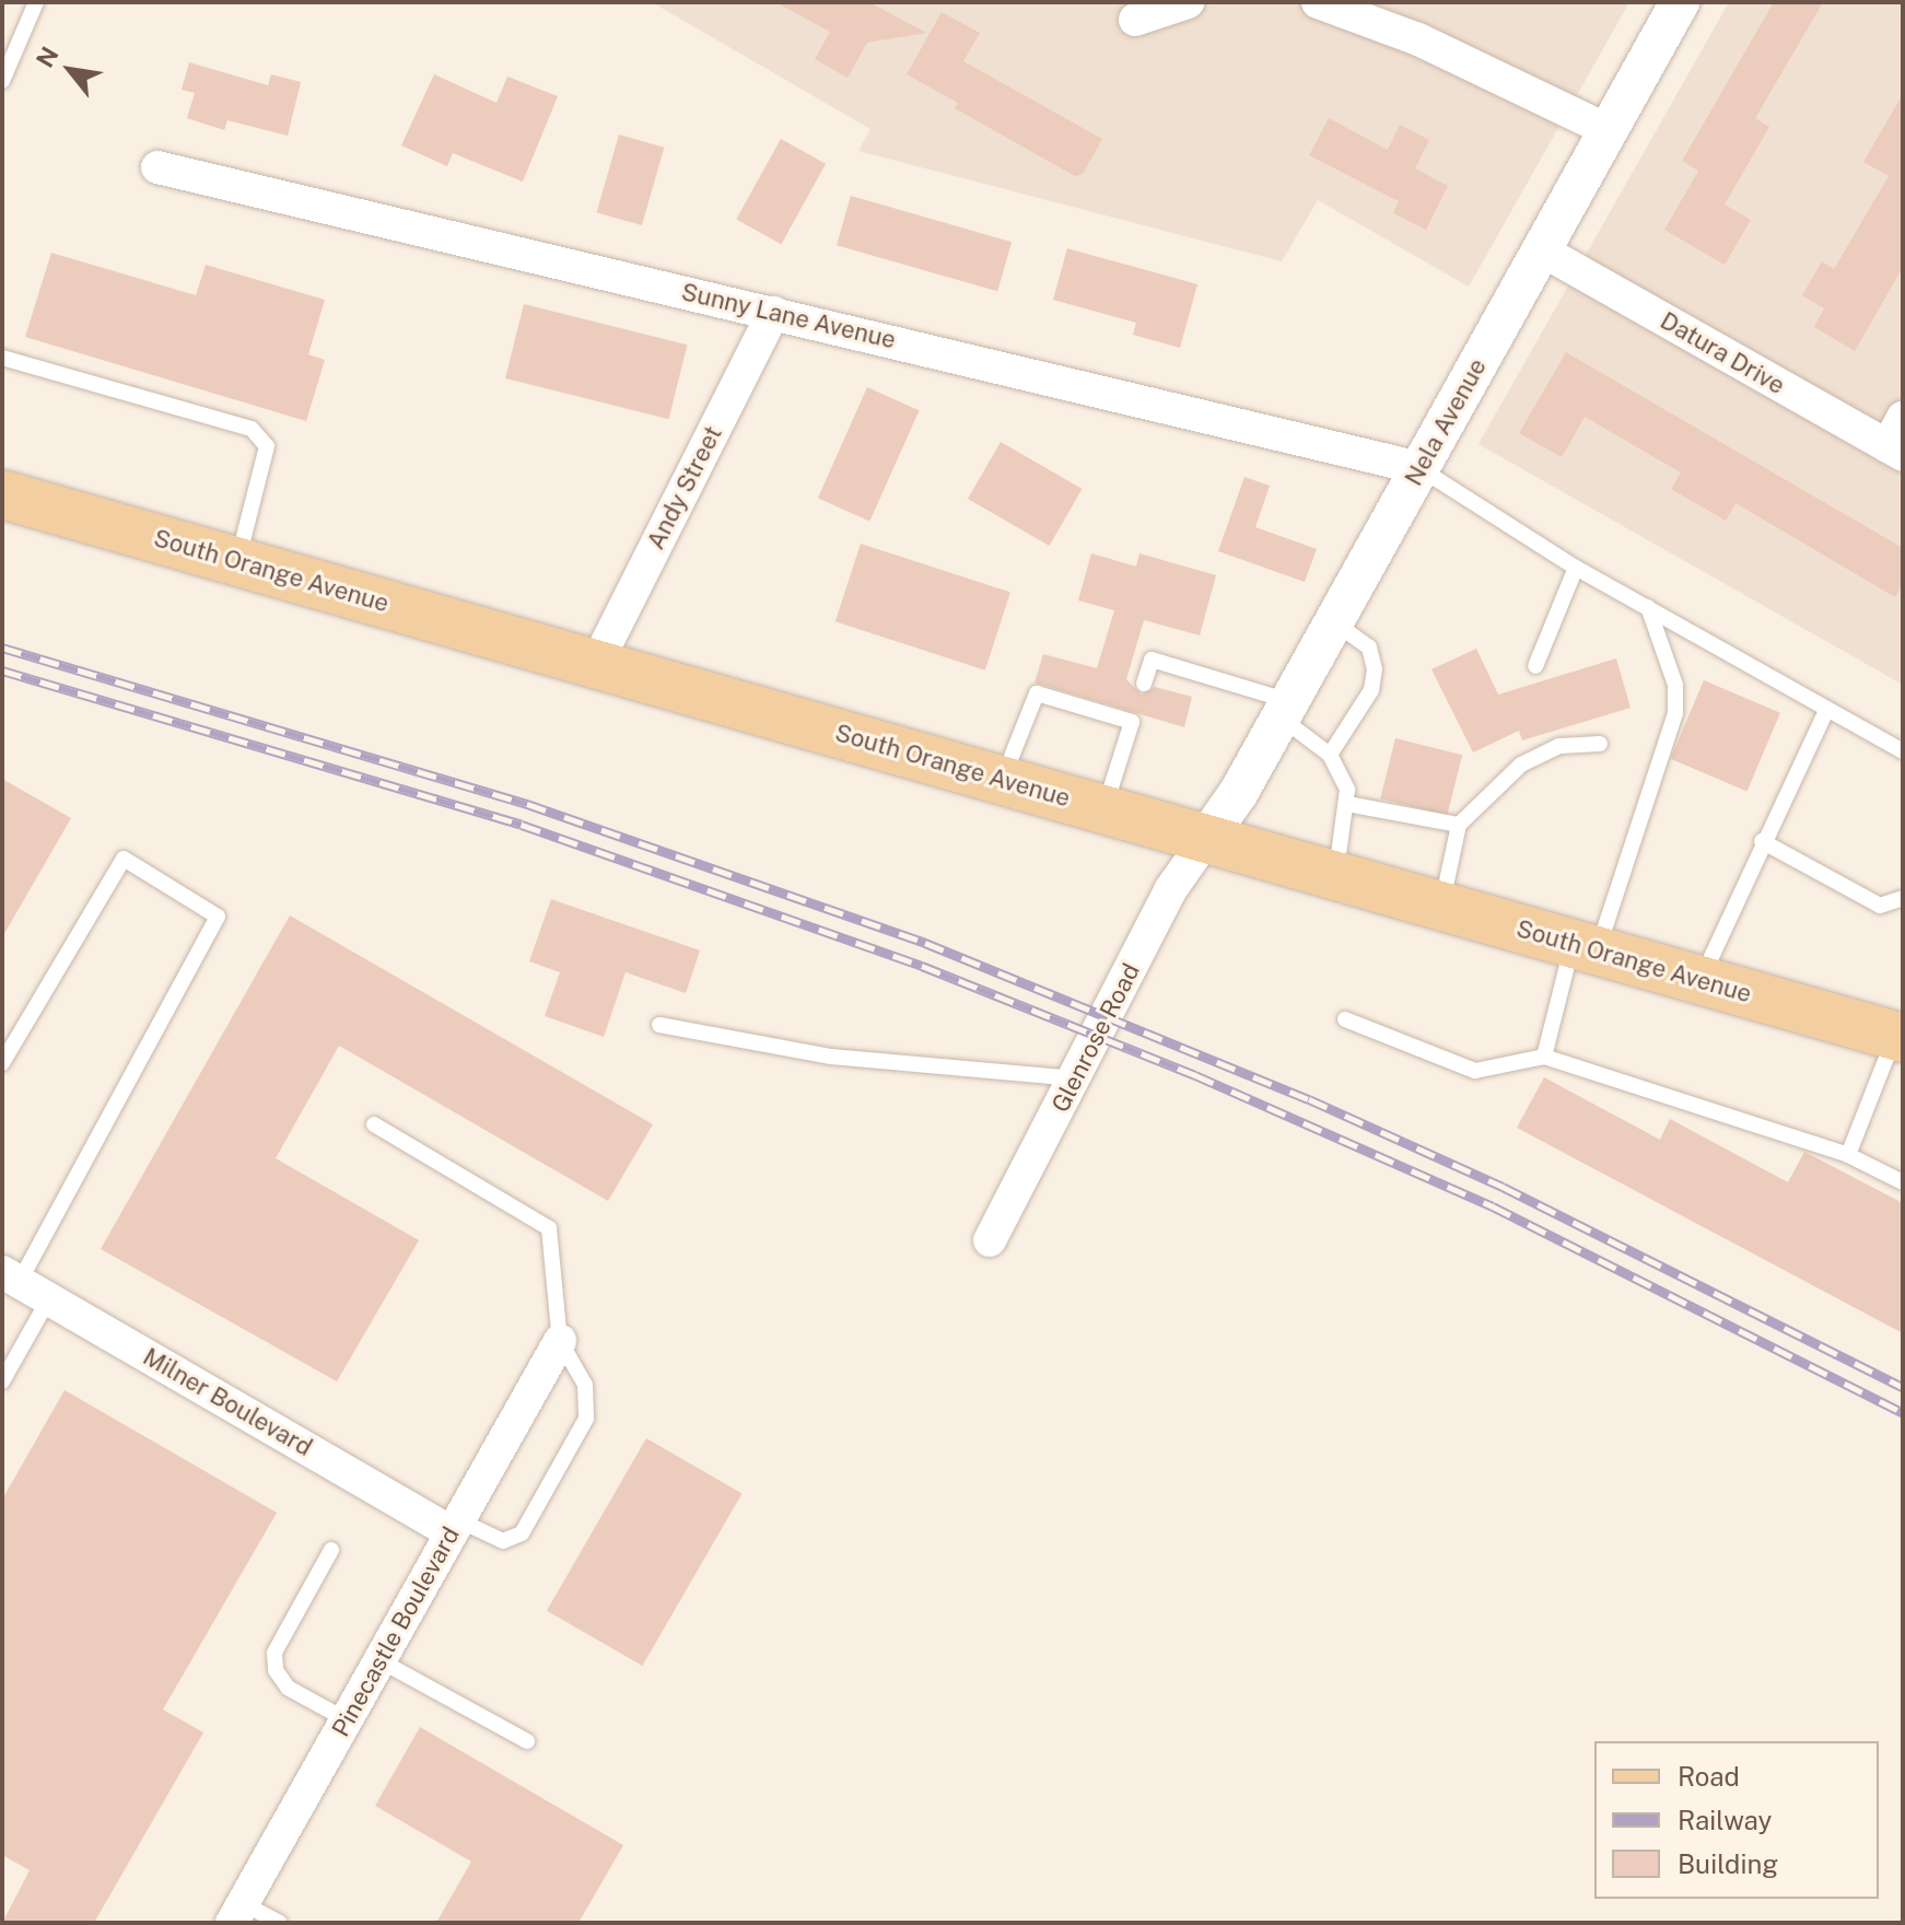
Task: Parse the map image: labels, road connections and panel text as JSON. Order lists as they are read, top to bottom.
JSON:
{
  "streets": {
    "main road": ["South Orange Avenue"],
    "street": [
      "Sunny Lane Avenue",
      "Datura Drive",
      "Nela Avenue",
      "Andy Street",
      "Glenrose Road",
      "Milner Boulevard",
      "Pinecastle Boulevard"
    ]
  },
  "crossings": [
    ["Sunny Lane Avenue", "Nela Avenue"],
    ["Sunny Lane Avenue", "Andy Street"],
    ["Datura Drive", "Nela Avenue"],
    ["Nela Avenue", "South Orange Avenue"],
    ["Nela Avenue", "Glenrose Road"],
    ["Andy Street", "South Orange Avenue"],
    ["South Orange Avenue", "Glenrose Road"],
    ["Milner Boulevard", "Pinecastle Boulevard"]
  ],
  "legend": ["Road", "Railway", "Building"],
  "north": "top left"
}
